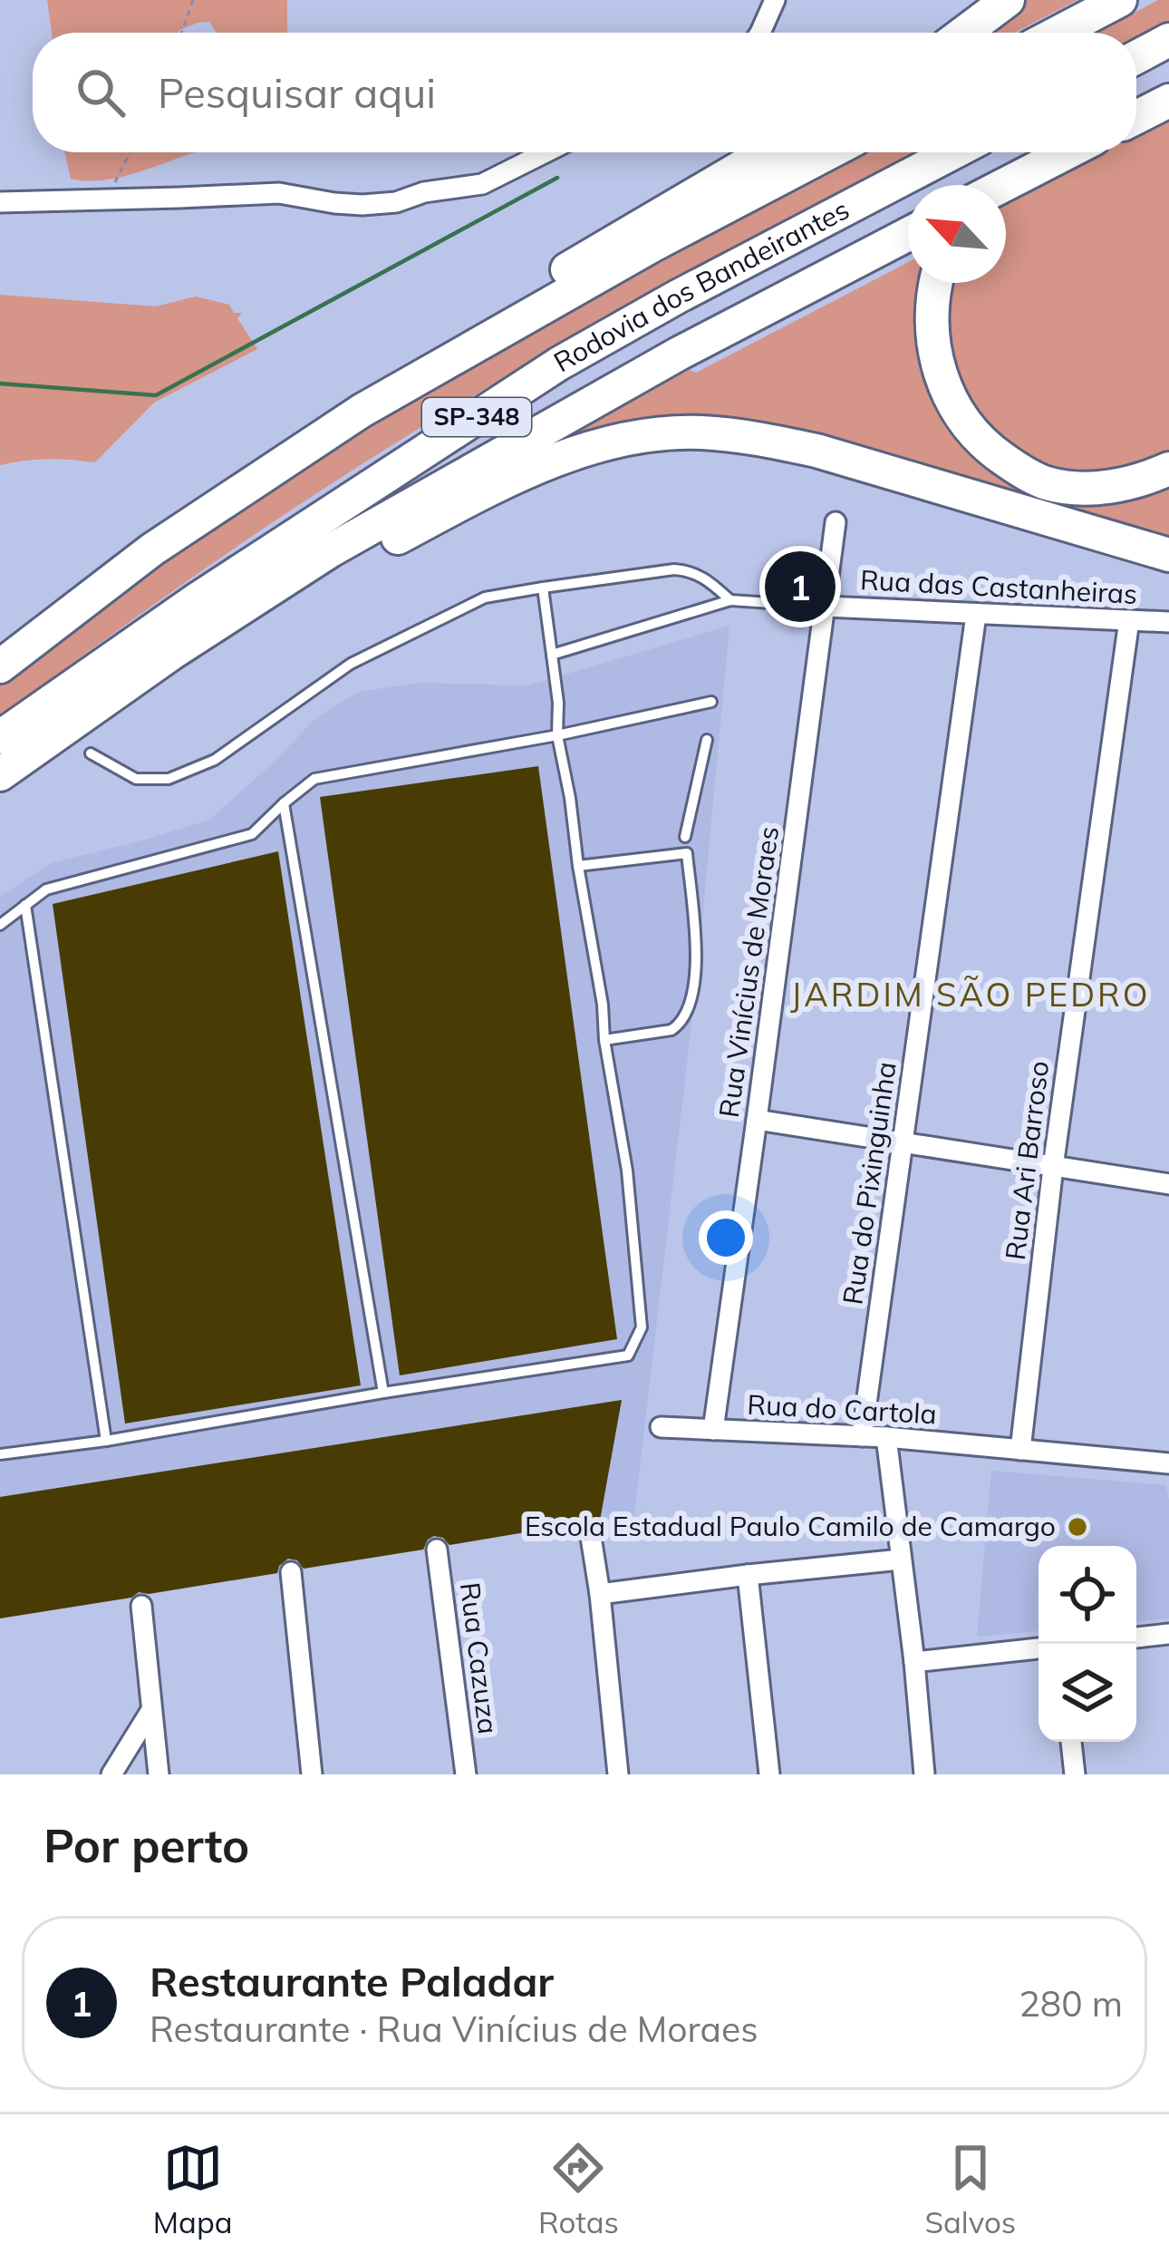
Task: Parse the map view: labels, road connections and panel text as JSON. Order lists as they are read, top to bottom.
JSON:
{
  "streets": {
    "highway": ["Rodovia dos Bandeirantes", "SP-348"],
    "street": [
      "Rua das Castanheiras",
      "Rua Vinícius de Moraes",
      "Rua Ari Barroso",
      "Rua do Pixinguinha",
      "Rua do Cartola",
      "Rua Cazuza"
    ]
  },
  "crossings": [
    ["Rua das Castanheiras", "Rua Vinícius de Moraes"],
    ["Rua das Castanheiras", "Rua Ari Barroso"],
    ["Rua das Castanheiras", "Rua do Pixinguinha"],
    ["Rua Vinícius de Moraes", "Rua do Cartola"],
    ["Rua Ari Barroso", "Rua do Cartola"],
    ["Rua do Pixinguinha", "Rua do Cartola"]
  ],
  "districts": ["JARDIM SÃO PEDRO"],
  "places": ["Escola Estadual Paulo Camilo de Camargo"],
  "north": "top left",
  "page": {
    "search": "Pesquisar aqui",
    "pins": "1",
    "heading": "Por perto",
    "list": [
      {
        "mark": "1",
        "name": "Restaurante Paladar",
        "note": "Restaurante · Rua Vinícius de Moraes",
        "value": "280 m"
      }
    ],
    "nav": ["Mapa", "Rotas", "Salvos"]
  }
}
